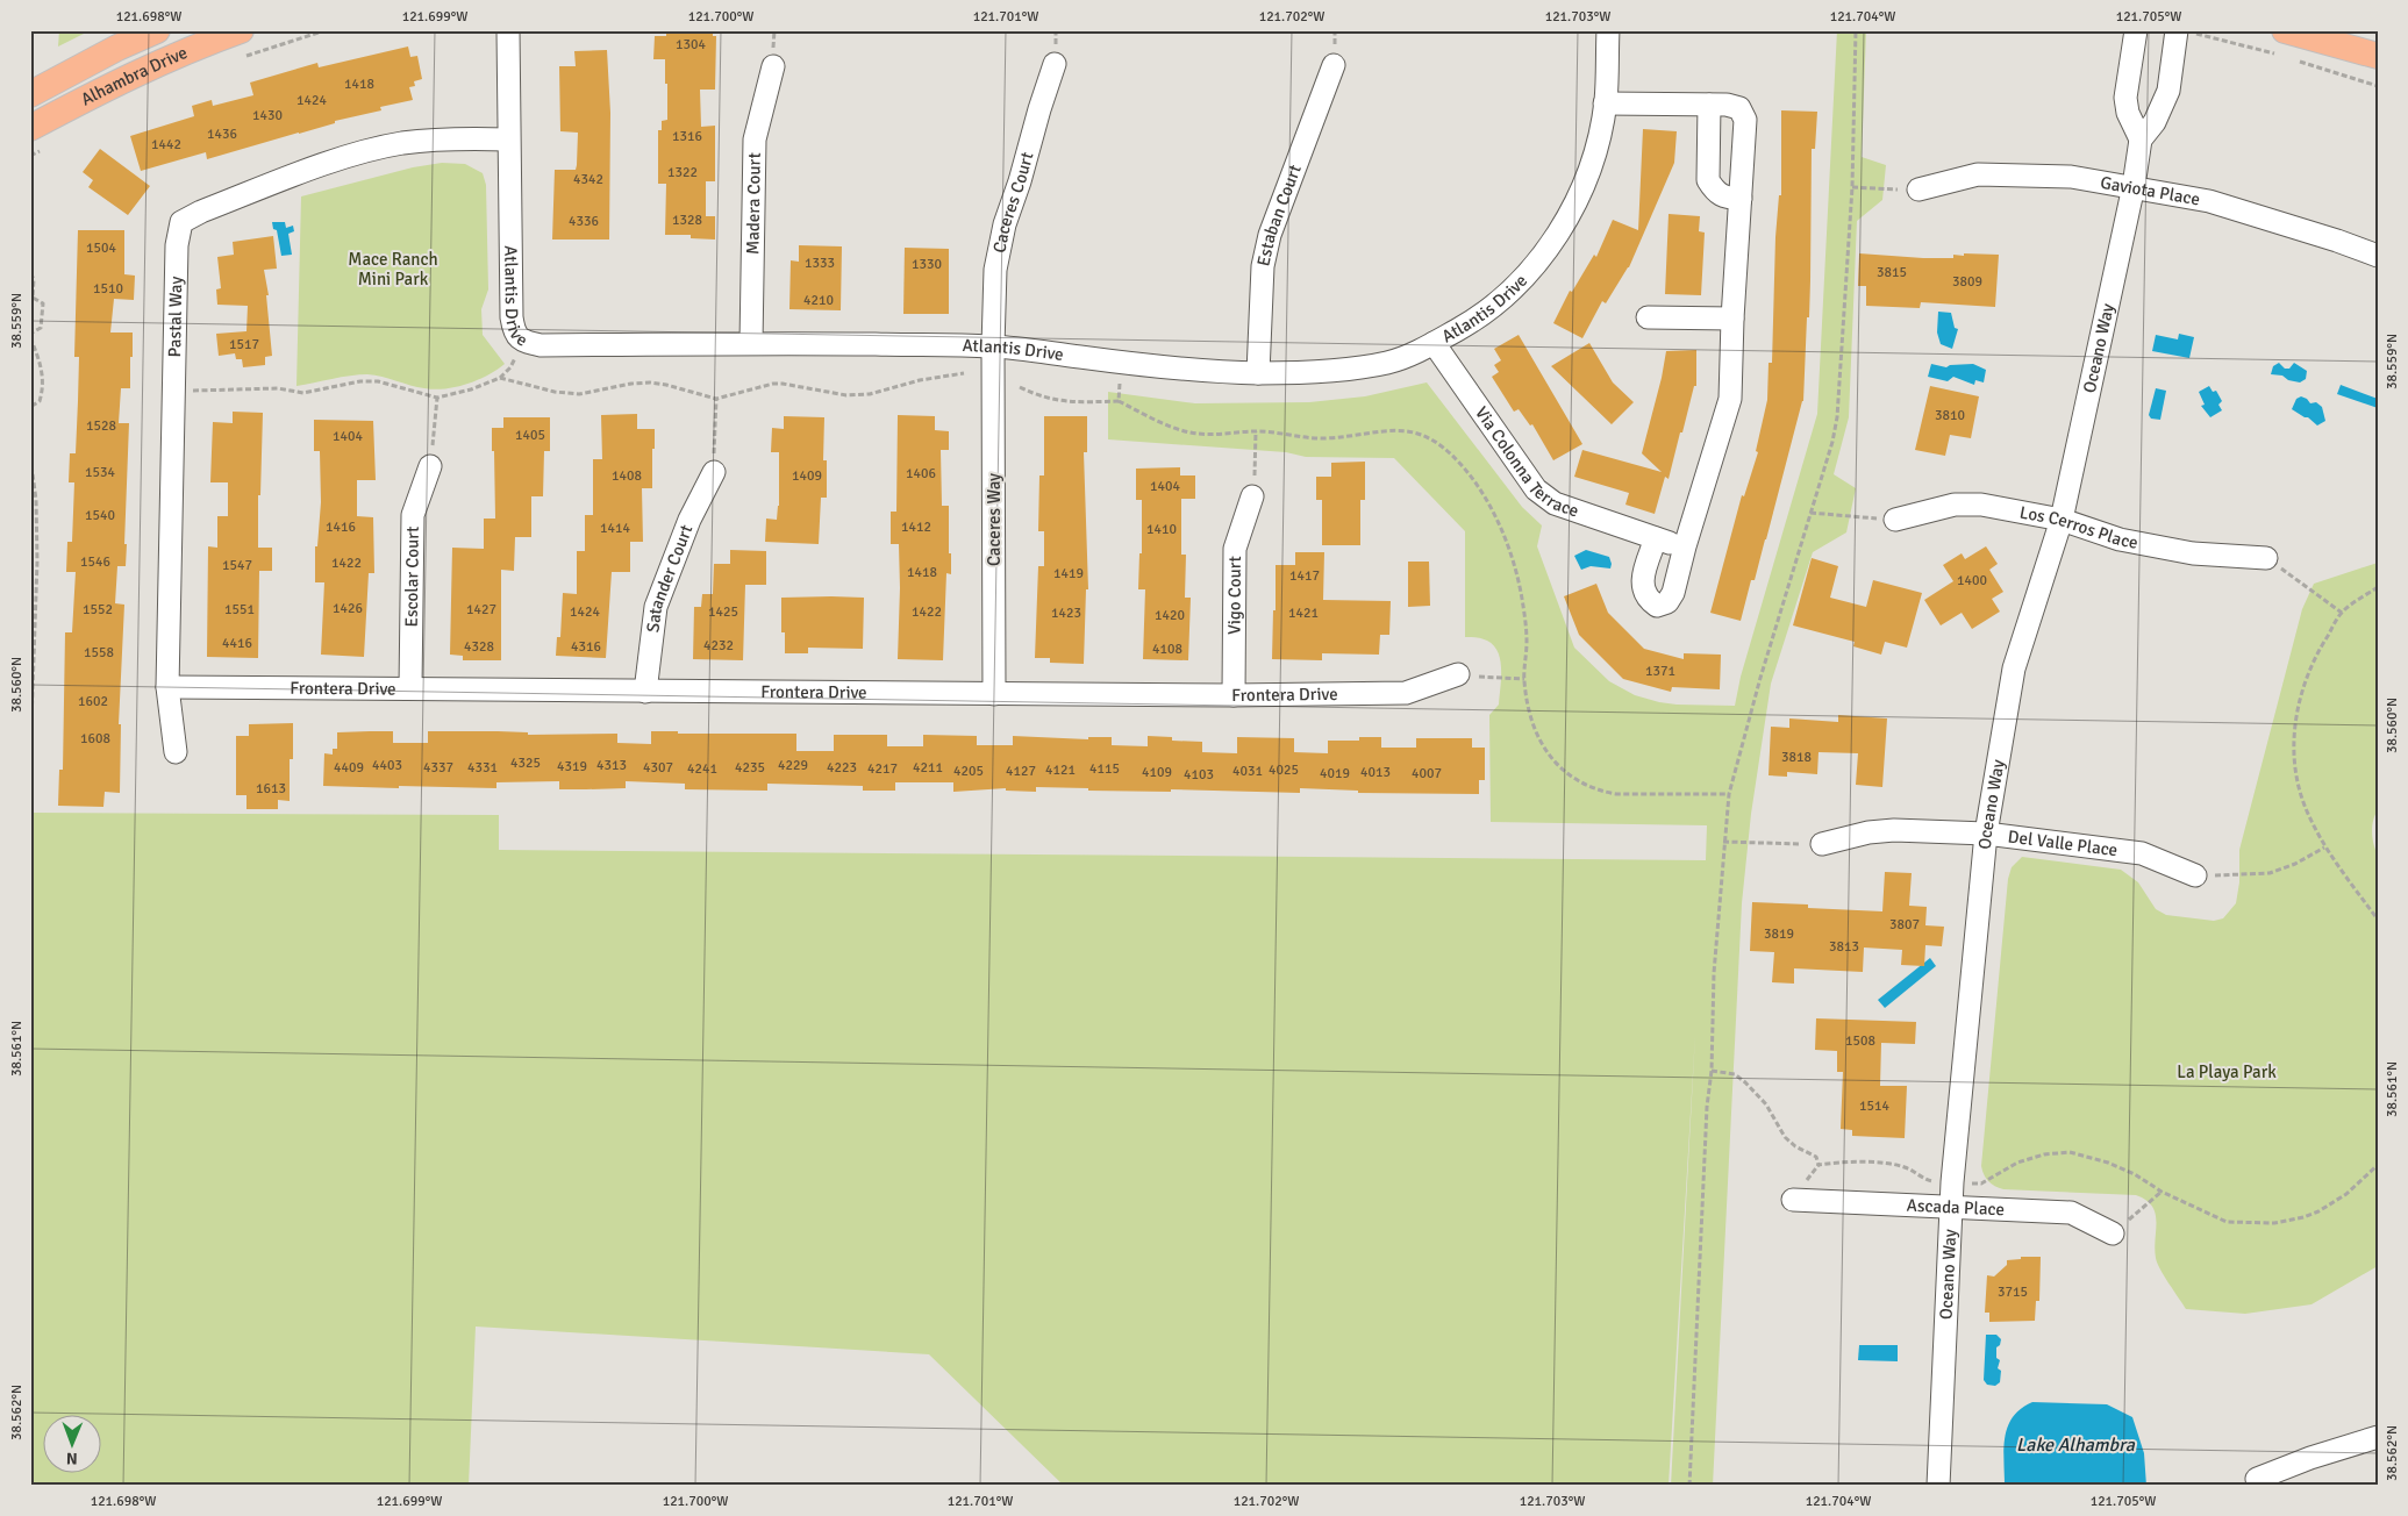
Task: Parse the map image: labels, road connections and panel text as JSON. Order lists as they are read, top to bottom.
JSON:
{
  "streets": {
    "main road": ["Alhambra Drive"],
    "street": [
      "Gaviota Place",
      "Madera Court",
      "Caceres Court",
      "Estaban Court",
      "Atlantis Drive",
      "Pastal Way",
      "Oceano Way",
      "Via Colonna Terrace",
      "Caceres Way",
      "Los Cerros Place",
      "Escolar Court",
      "Satander Court",
      "Vigo Court",
      "Frontera Drive",
      "Del Valle Place",
      "Ascada Place"
    ]
  },
  "crossings": [
    ["Gaviota Place", "Oceano Way"],
    ["Madera Court", "Atlantis Drive"],
    ["Caceres Court", "Atlantis Drive"],
    ["Caceres Court", "Caceres Way"],
    ["Estaban Court", "Atlantis Drive"],
    ["Atlantis Drive", "Pastal Way"],
    ["Atlantis Drive", "Via Colonna Terrace"],
    ["Atlantis Drive", "Caceres Way"],
    ["Pastal Way", "Frontera Drive"],
    ["Oceano Way", "Los Cerros Place"],
    ["Oceano Way", "Del Valle Place"],
    ["Oceano Way", "Ascada Place"],
    ["Caceres Way", "Frontera Drive"],
    ["Escolar Court", "Frontera Drive"],
    ["Satander Court", "Frontera Drive"],
    ["Vigo Court", "Frontera Drive"]
  ],
  "water": ["Lake Alhambra"],
  "parks": ["Mace Ranch Mini Park", "La Playa Park"],
  "house_numbers": [
    "1304",
    "1418",
    "1424",
    "1430",
    "1436",
    "1316",
    "1442",
    "1322",
    "4342",
    "1328",
    "4336",
    "1504",
    "1333",
    "1330",
    "3815",
    "3809",
    "1510",
    "4210",
    "1517",
    "3810",
    "1528",
    "1405",
    "1404",
    "1534",
    "1406",
    "1408",
    "1409",
    "1404",
    "1540",
    "1416",
    "1412",
    "1414",
    "1410",
    "1546",
    "1422",
    "1547",
    "1418",
    "1419",
    "1417",
    "1400",
    "1426",
    "1552",
    "1551",
    "1427",
    "1424",
    "1425",
    "1422",
    "1423",
    "1421",
    "1420",
    "4416",
    "4232",
    "4328",
    "4316",
    "4108",
    "1558",
    "1371",
    "1602",
    "1608",
    "3818",
    "4325",
    "4403",
    "4313",
    "4229",
    "4319",
    "4409",
    "4337",
    "4331",
    "4307",
    "4235",
    "4223",
    "4211",
    "4241",
    "4217",
    "4115",
    "4121",
    "4025",
    "4205",
    "4127",
    "4031",
    "4109",
    "4013",
    "4019",
    "4007",
    "4103",
    "1613",
    "3807",
    "3819",
    "3813",
    "1508",
    "1514",
    "3715"
  ],
  "north": "bottom",
  "coordinates": [
    "121.698°W",
    "121.699°W",
    "121.700°W",
    "121.701°W",
    "121.702°W",
    "121.703°W",
    "121.704°W",
    "121.705°W",
    "38.559°N",
    "38.560°N",
    "38.561°N",
    "38.562°N"
  ]
}
